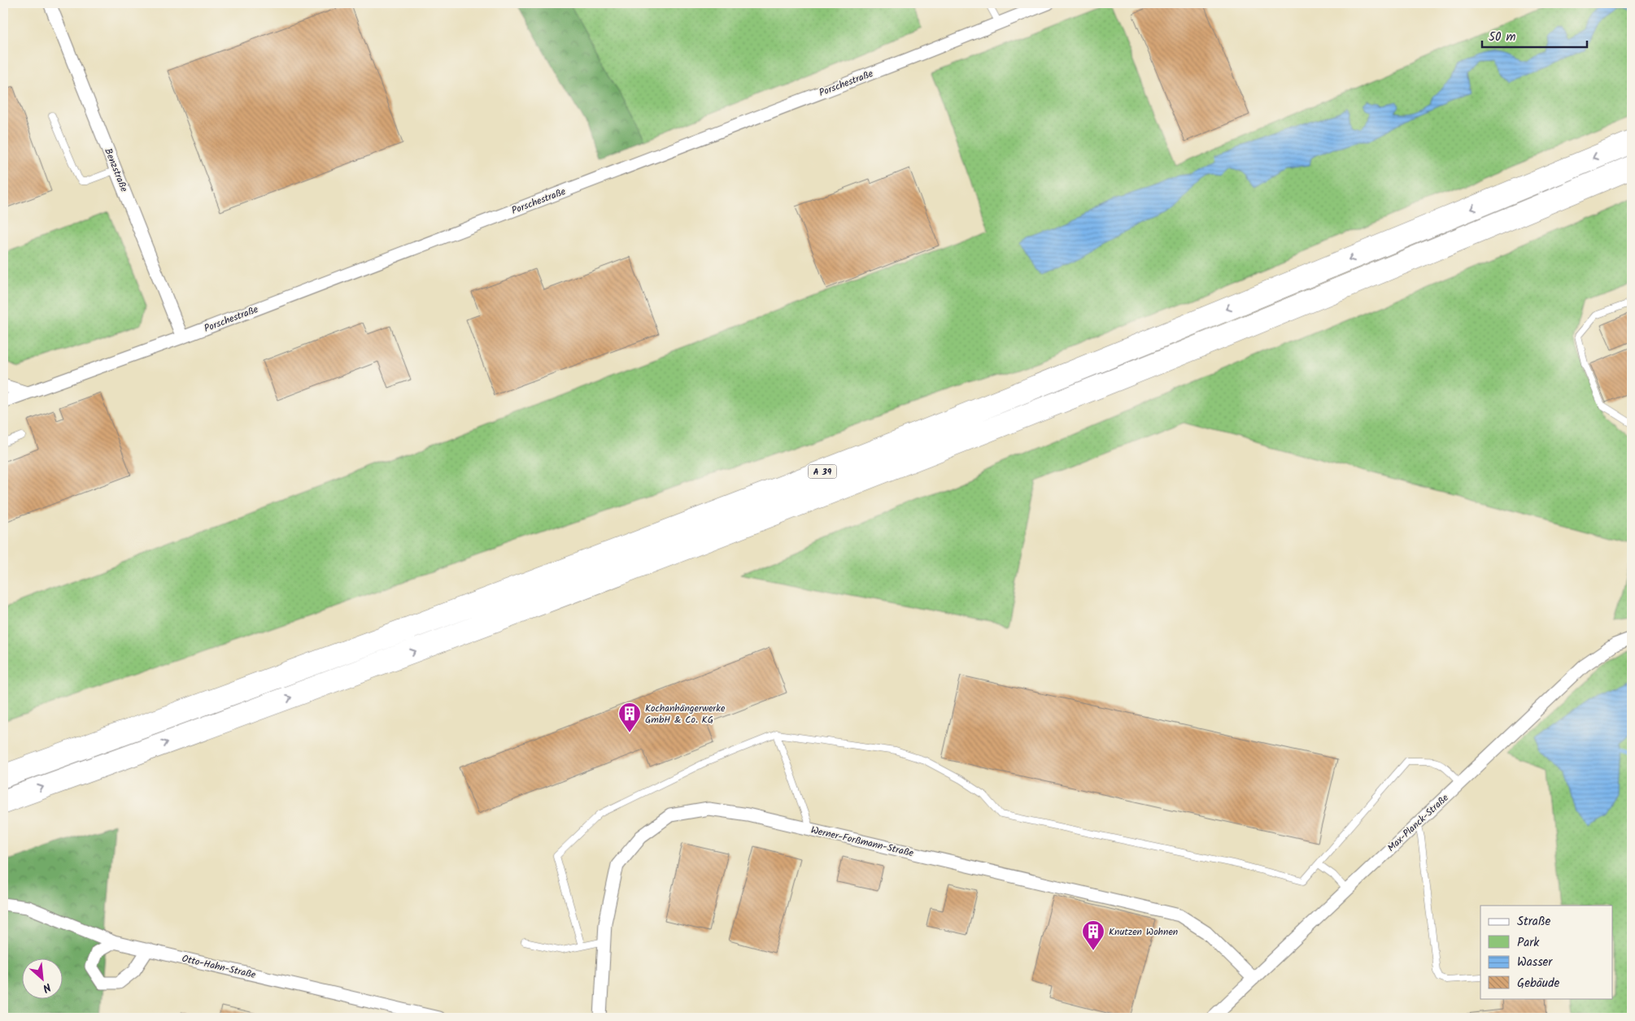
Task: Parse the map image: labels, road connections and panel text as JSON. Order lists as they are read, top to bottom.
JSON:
{
  "streets": {
    "highway": ["A 39"],
    "street": [
      "Porschestraße",
      "Benzstraße",
      "Max-Planck-Straße",
      "Werner-Forßmann-Straße",
      "Otto-Hahn-Straße"
    ]
  },
  "crossings": [
    ["Porschestraße", "Benzstraße"],
    ["Max-Planck-Straße", "Werner-Forßmann-Straße"]
  ],
  "places": {
    "building": ["Kochanhängerwerke GmbH & Co. KG", "Knutzen Wohnen"]
  },
  "legend": [
    "Straße",
    "Park",
    "Wasser",
    "Gebäude"
  ],
  "scale_bar": "50 m",
  "north": "bottom right"
}
